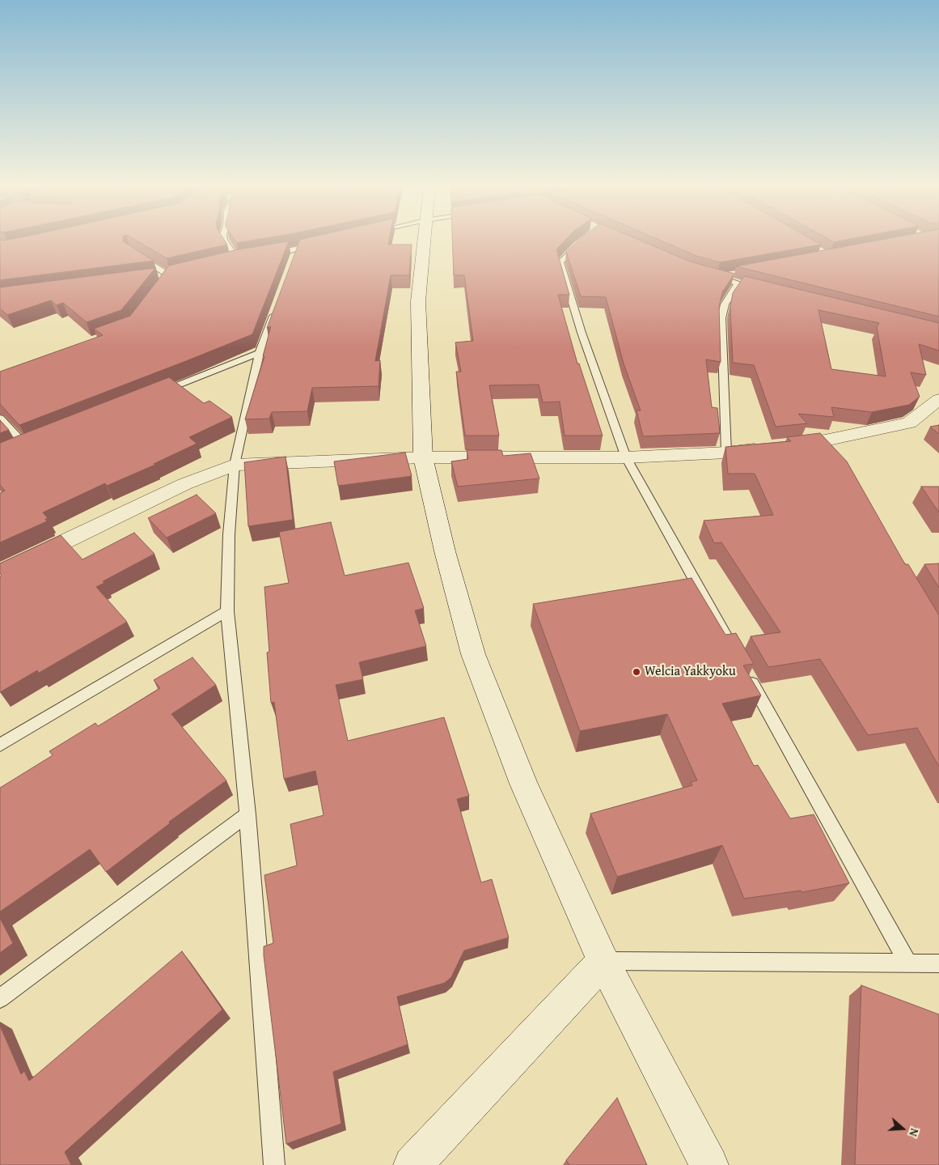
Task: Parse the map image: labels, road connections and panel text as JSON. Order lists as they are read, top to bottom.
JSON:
{
  "places": ["Welcia Yakkyoku"],
  "north": "right"
}
